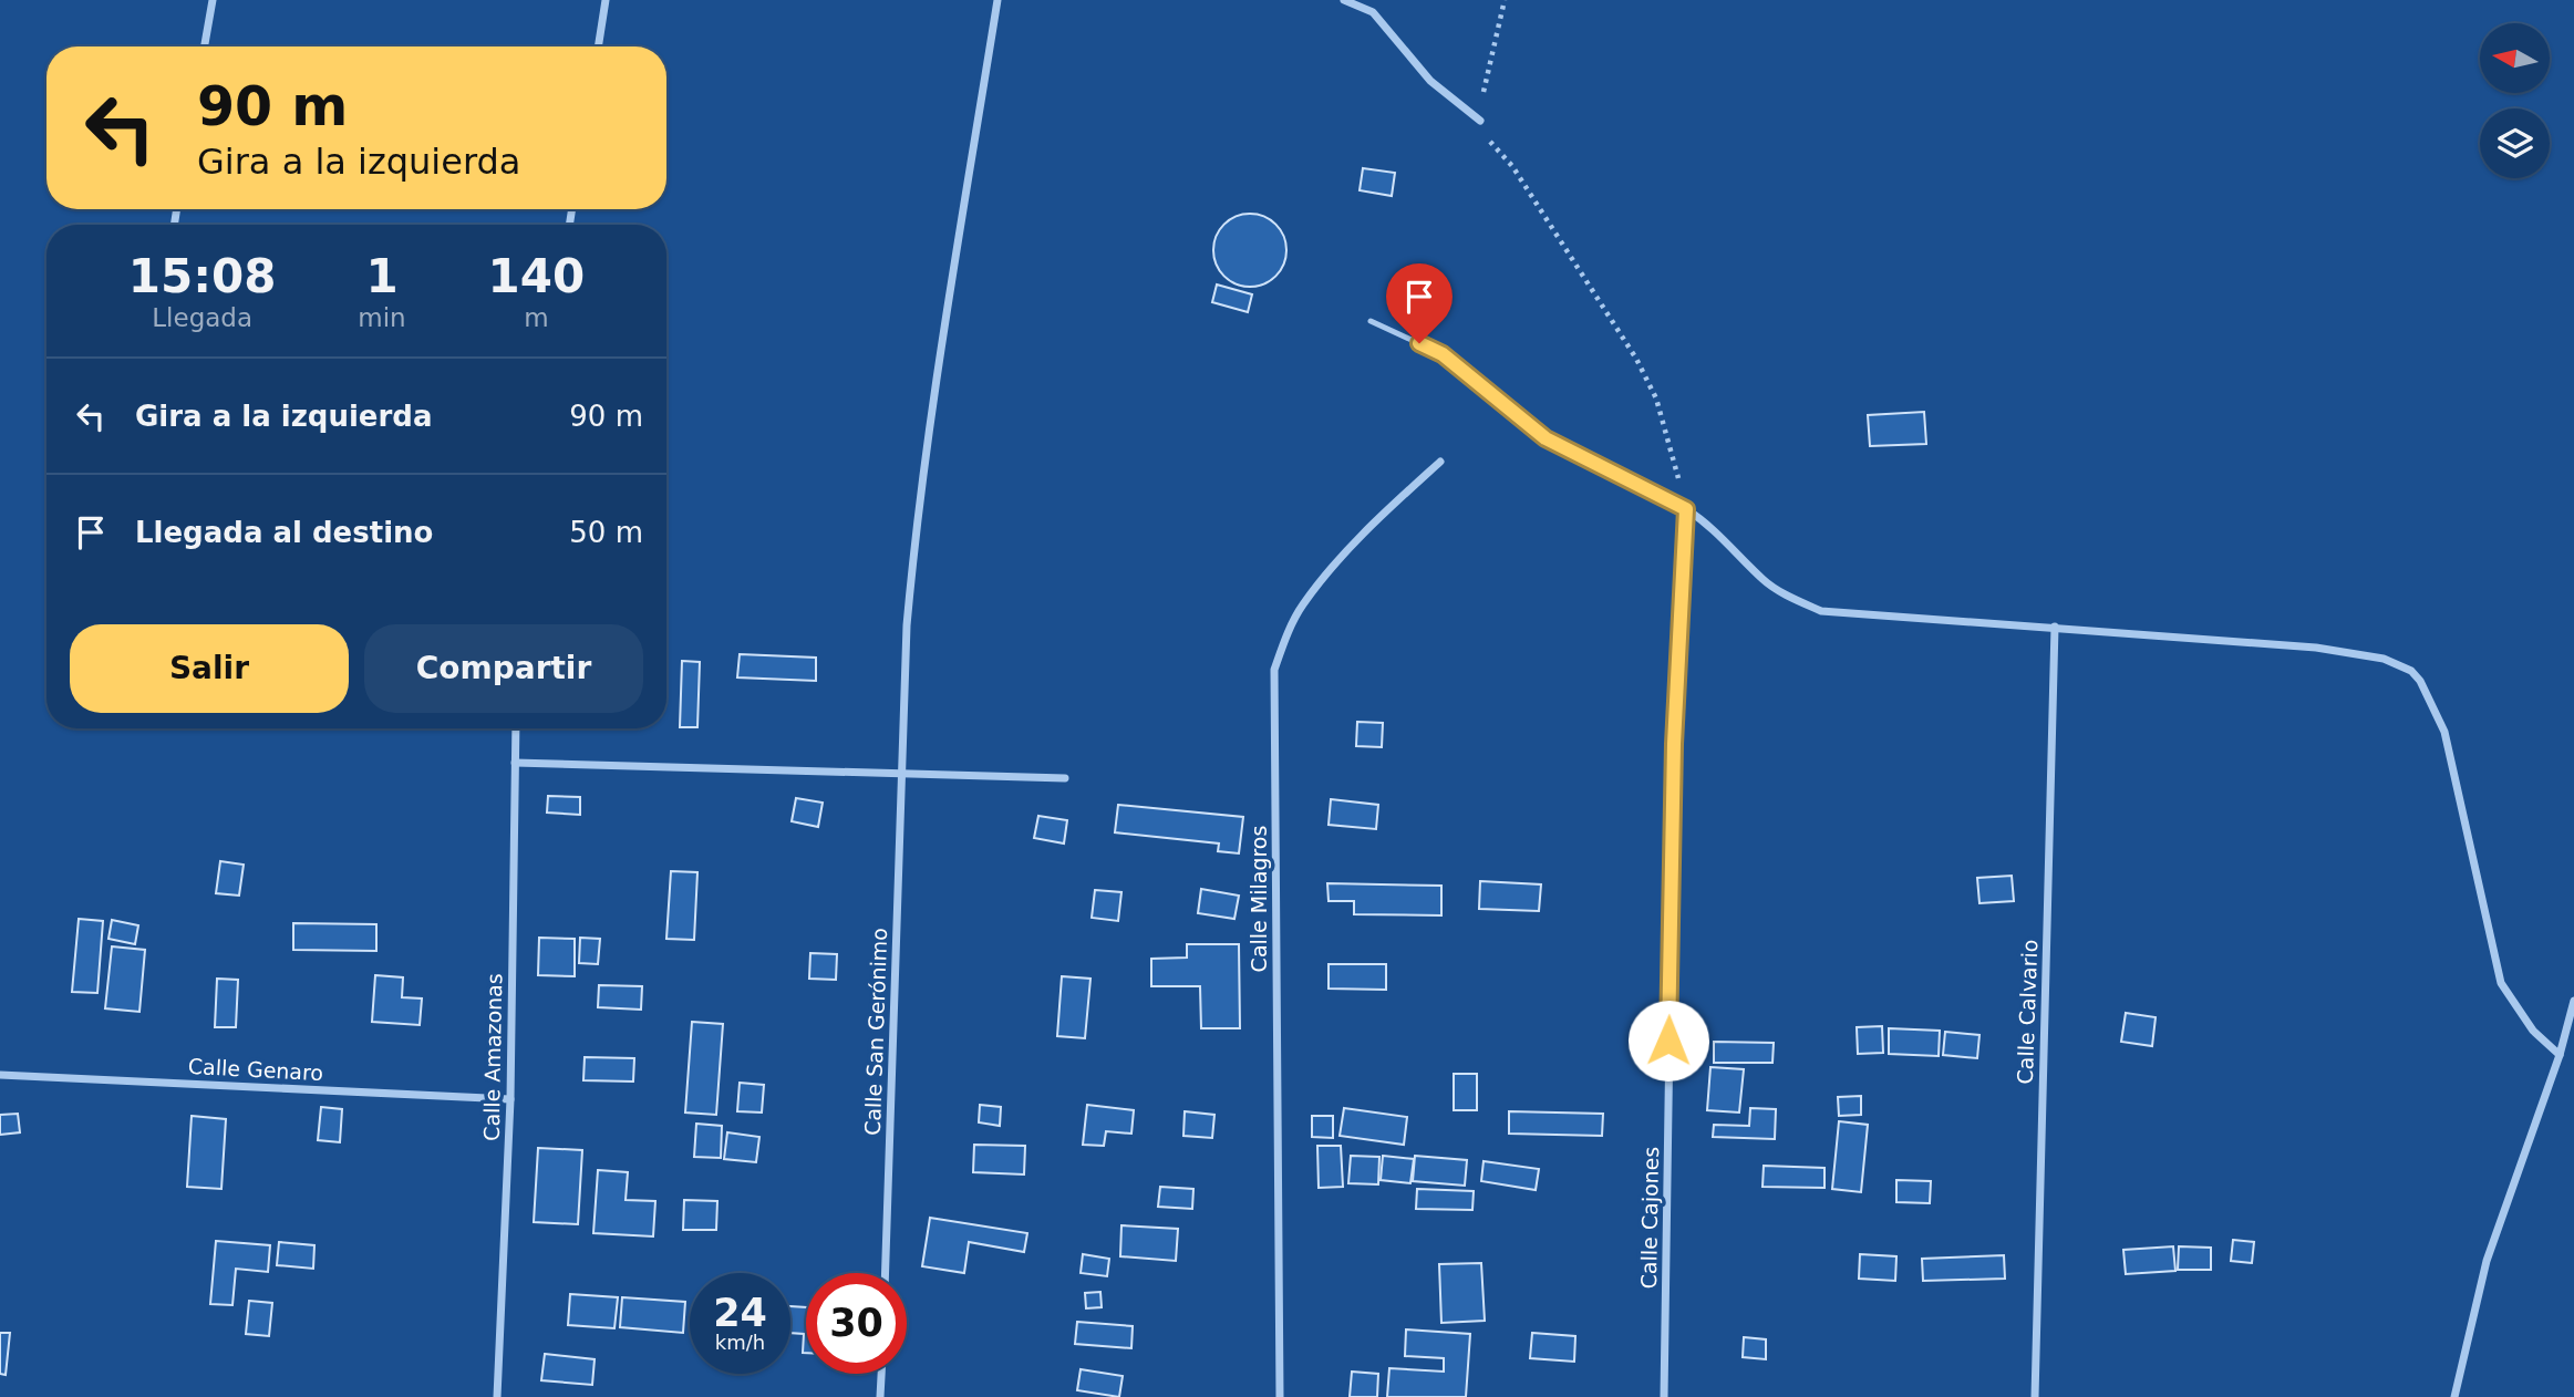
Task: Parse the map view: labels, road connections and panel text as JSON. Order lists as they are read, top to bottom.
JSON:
{
  "streets": {
    "street": [
      "Calle Milagros",
      "Calle Calvario",
      "Calle San Gerónimo",
      "Calle Amazonas",
      "Calle Genaro",
      "Calle Cajones"
    ]
  },
  "crossings": [
    ["Calle Amazonas", "Calle Genaro"]
  ],
  "north": "left",
  "page": {
    "turn": ["90 m", "Gira a la izquierda"],
    "eta": [
      "15:08",
      "Llegada",
      "1",
      "min",
      "140",
      "m"
    ],
    "list": [
      {
        "name": "Gira a la izquierda",
        "value": "90 m"
      },
      {
        "name": "Llegada al destino",
        "value": "50 m"
      }
    ],
    "buttons": ["Salir", "Compartir"],
    "speed": "24 km/h",
    "limit": "30"
  }
}
